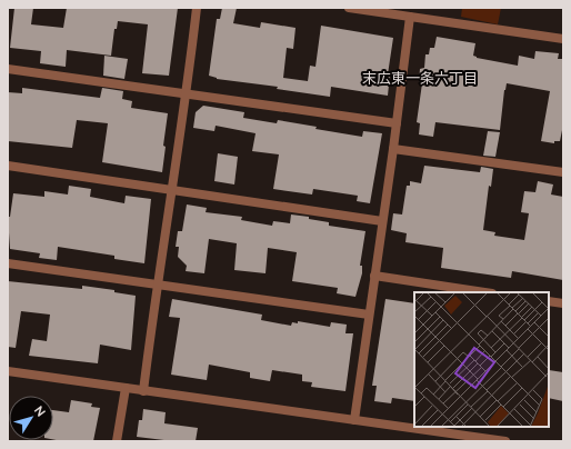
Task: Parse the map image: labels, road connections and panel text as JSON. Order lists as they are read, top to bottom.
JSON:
{
  "districts": ["末広東一条六丁目"],
  "north": "top right"
}
